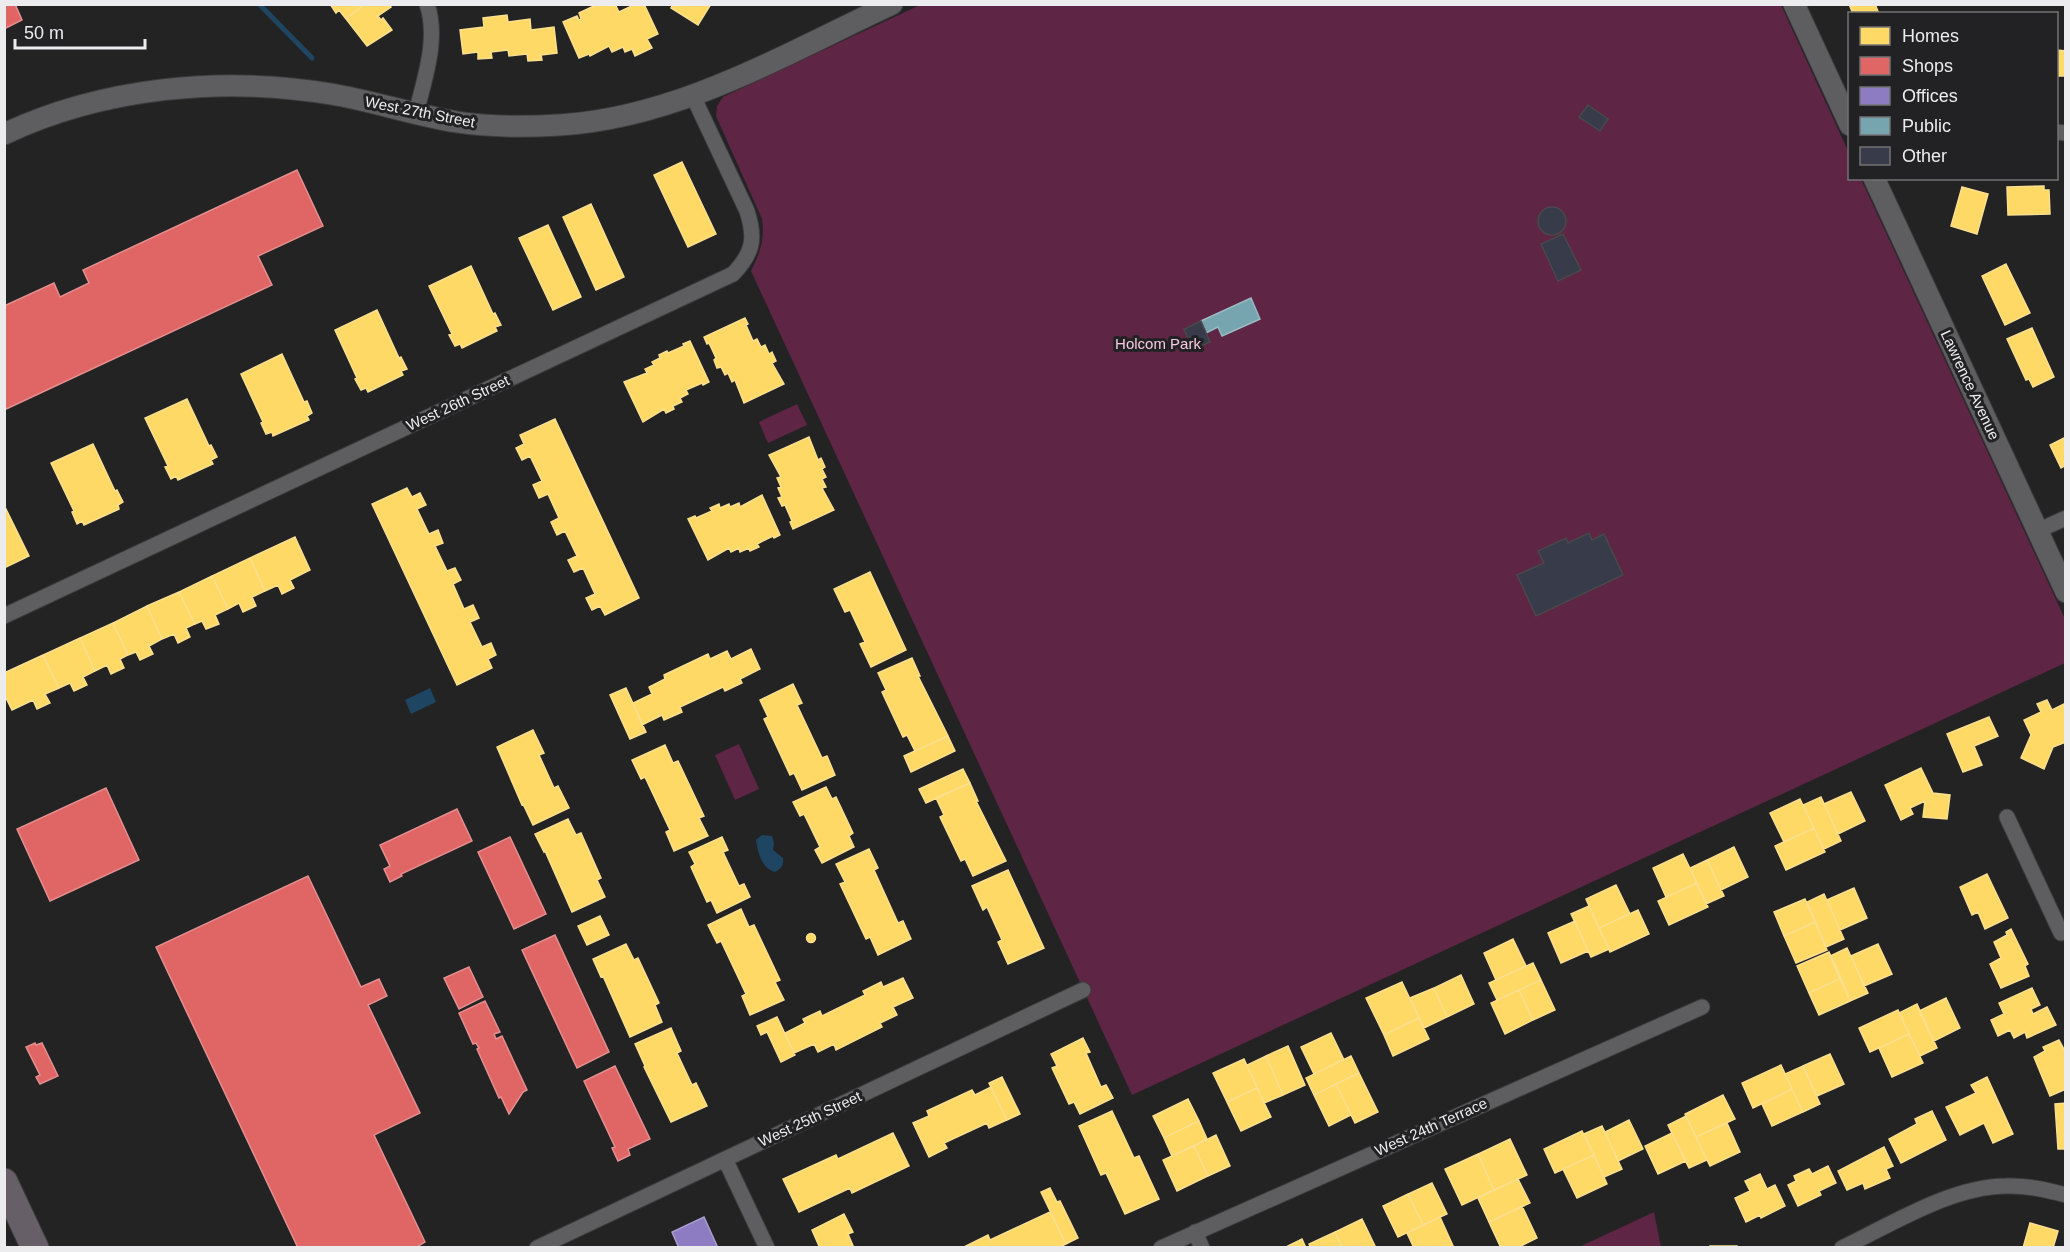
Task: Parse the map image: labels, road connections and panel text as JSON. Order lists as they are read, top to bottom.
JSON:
{
  "streets": {
    "street": [
      "West 27th Street",
      "Lawrence Avenue",
      "West 26th Street",
      "West 25th Street",
      "West 24th Terrace"
    ]
  },
  "crossings": [
    ["West 27th Street", "West 26th Street"]
  ],
  "parks": ["Holcom Park"],
  "legend": [
    "Homes",
    "Shops",
    "Offices",
    "Public",
    "Other"
  ],
  "scale_bar": "50 m"
}
